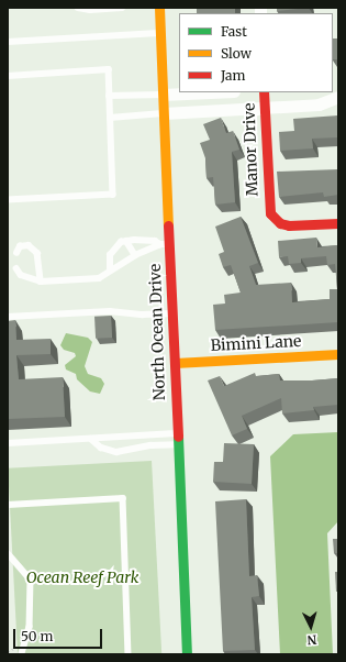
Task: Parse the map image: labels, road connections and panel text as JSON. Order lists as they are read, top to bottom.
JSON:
{
  "streets": {
    "main road": ["Manor Drive", "North Ocean Drive", "Bimini Lane"]
  },
  "crossings": [
    ["North Ocean Drive", "Bimini Lane"]
  ],
  "parks": ["Ocean Reef Park"],
  "legend": ["Fast", "Slow", "Jam"],
  "scale_bar": "50 m",
  "north": "bottom"
}
